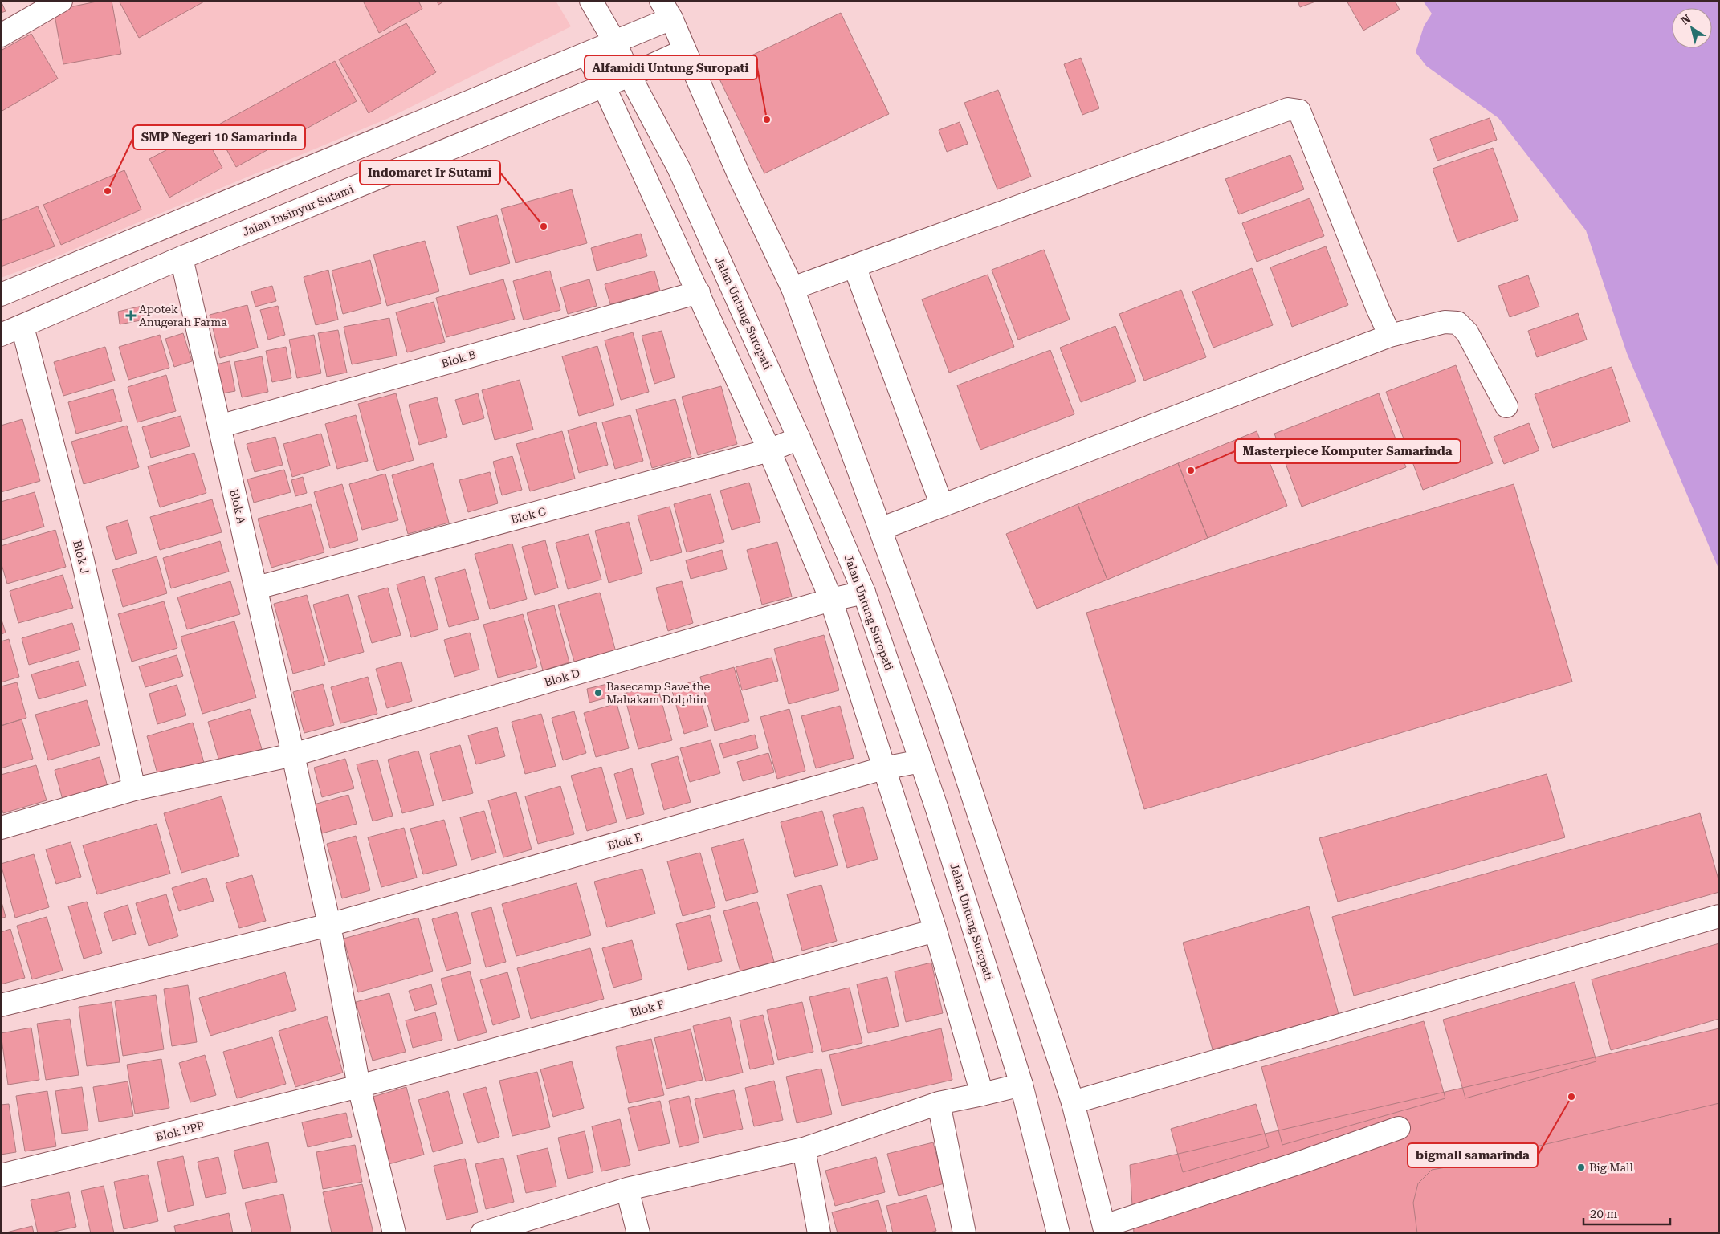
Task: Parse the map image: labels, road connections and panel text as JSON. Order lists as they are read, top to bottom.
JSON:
{
  "streets": {
    "street": [
      "Jalan Insinyur Sutami",
      "Jalan Untung Suropati",
      "Blok B",
      "Blok A",
      "Blok C",
      "Blok J",
      "Blok D",
      "Blok E",
      "Blok F",
      "Blok PPP"
    ]
  },
  "crossings": [
    ["Jalan Insinyur Sutami", "Jalan Untung Suropati"],
    ["Jalan Insinyur Sutami", "Blok A"],
    ["Jalan Insinyur Sutami", "Blok J"],
    ["Jalan Untung Suropati", "Blok C"],
    ["Jalan Untung Suropati", "Blok D"],
    ["Jalan Untung Suropati", "Blok E"],
    ["Blok B", "Blok A"],
    ["Blok A", "Blok C"],
    ["Blok A", "Blok D"],
    ["Blok A", "Blok E"],
    ["Blok A", "Blok F"],
    ["Blok A", "Blok PPP"],
    ["Blok J", "Blok D"],
    ["Blok F", "Blok PPP"]
  ],
  "places": {
    "other": [
      "Alfamidi Untung Suropati",
      "SMP Negeri 10 Samarinda",
      "Indomaret Ir Sutami",
      "Masterpiece Komputer Samarinda",
      "Basecamp Save the Mahakam Dolphin",
      "bigmall samarinda",
      "Big Mall"
    ],
    "health": ["Apotek Anugerah Farma"]
  },
  "scale_bar": "20 m",
  "north": "top left"
}
